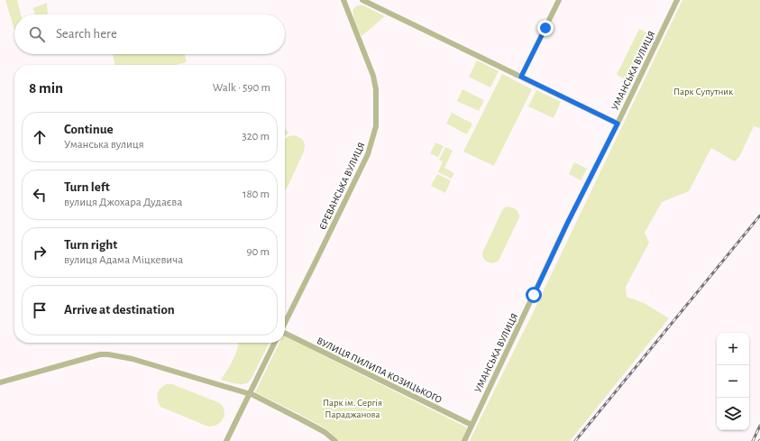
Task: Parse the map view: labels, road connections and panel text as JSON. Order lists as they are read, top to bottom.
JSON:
{
  "streets": {
    "street": ["УМАНСЬКА ВУЛИЦЯ", "ЄРЕВАНСЬКА ВУЛИЦЯ", "ВУЛИЦЯ ПИЛИПА КОЗИЦЬКОГО"]
  },
  "crossings": [
    ["УМАНСЬКА ВУЛИЦЯ", "ВУЛИЦЯ ПИЛИПА КОЗИЦЬКОГО"]
  ],
  "parks": ["Парк Супутник", "Парк ім. Сергія Параджанова"],
  "page": {
    "search": "Search here",
    "heading": ["8 min", "Walk · 590 m"],
    "list": [
      ["Continue", "Уманська вулиця", "320 m"],
      ["Turn left", "вулиця Джохара Дудаєва", "180 m"],
      ["Turn right", "вулиця Адама Міцкевича", "90 m"],
      "Arrive at destination"
    ],
    "map_buttons": ["+", "−"]
  }
}
